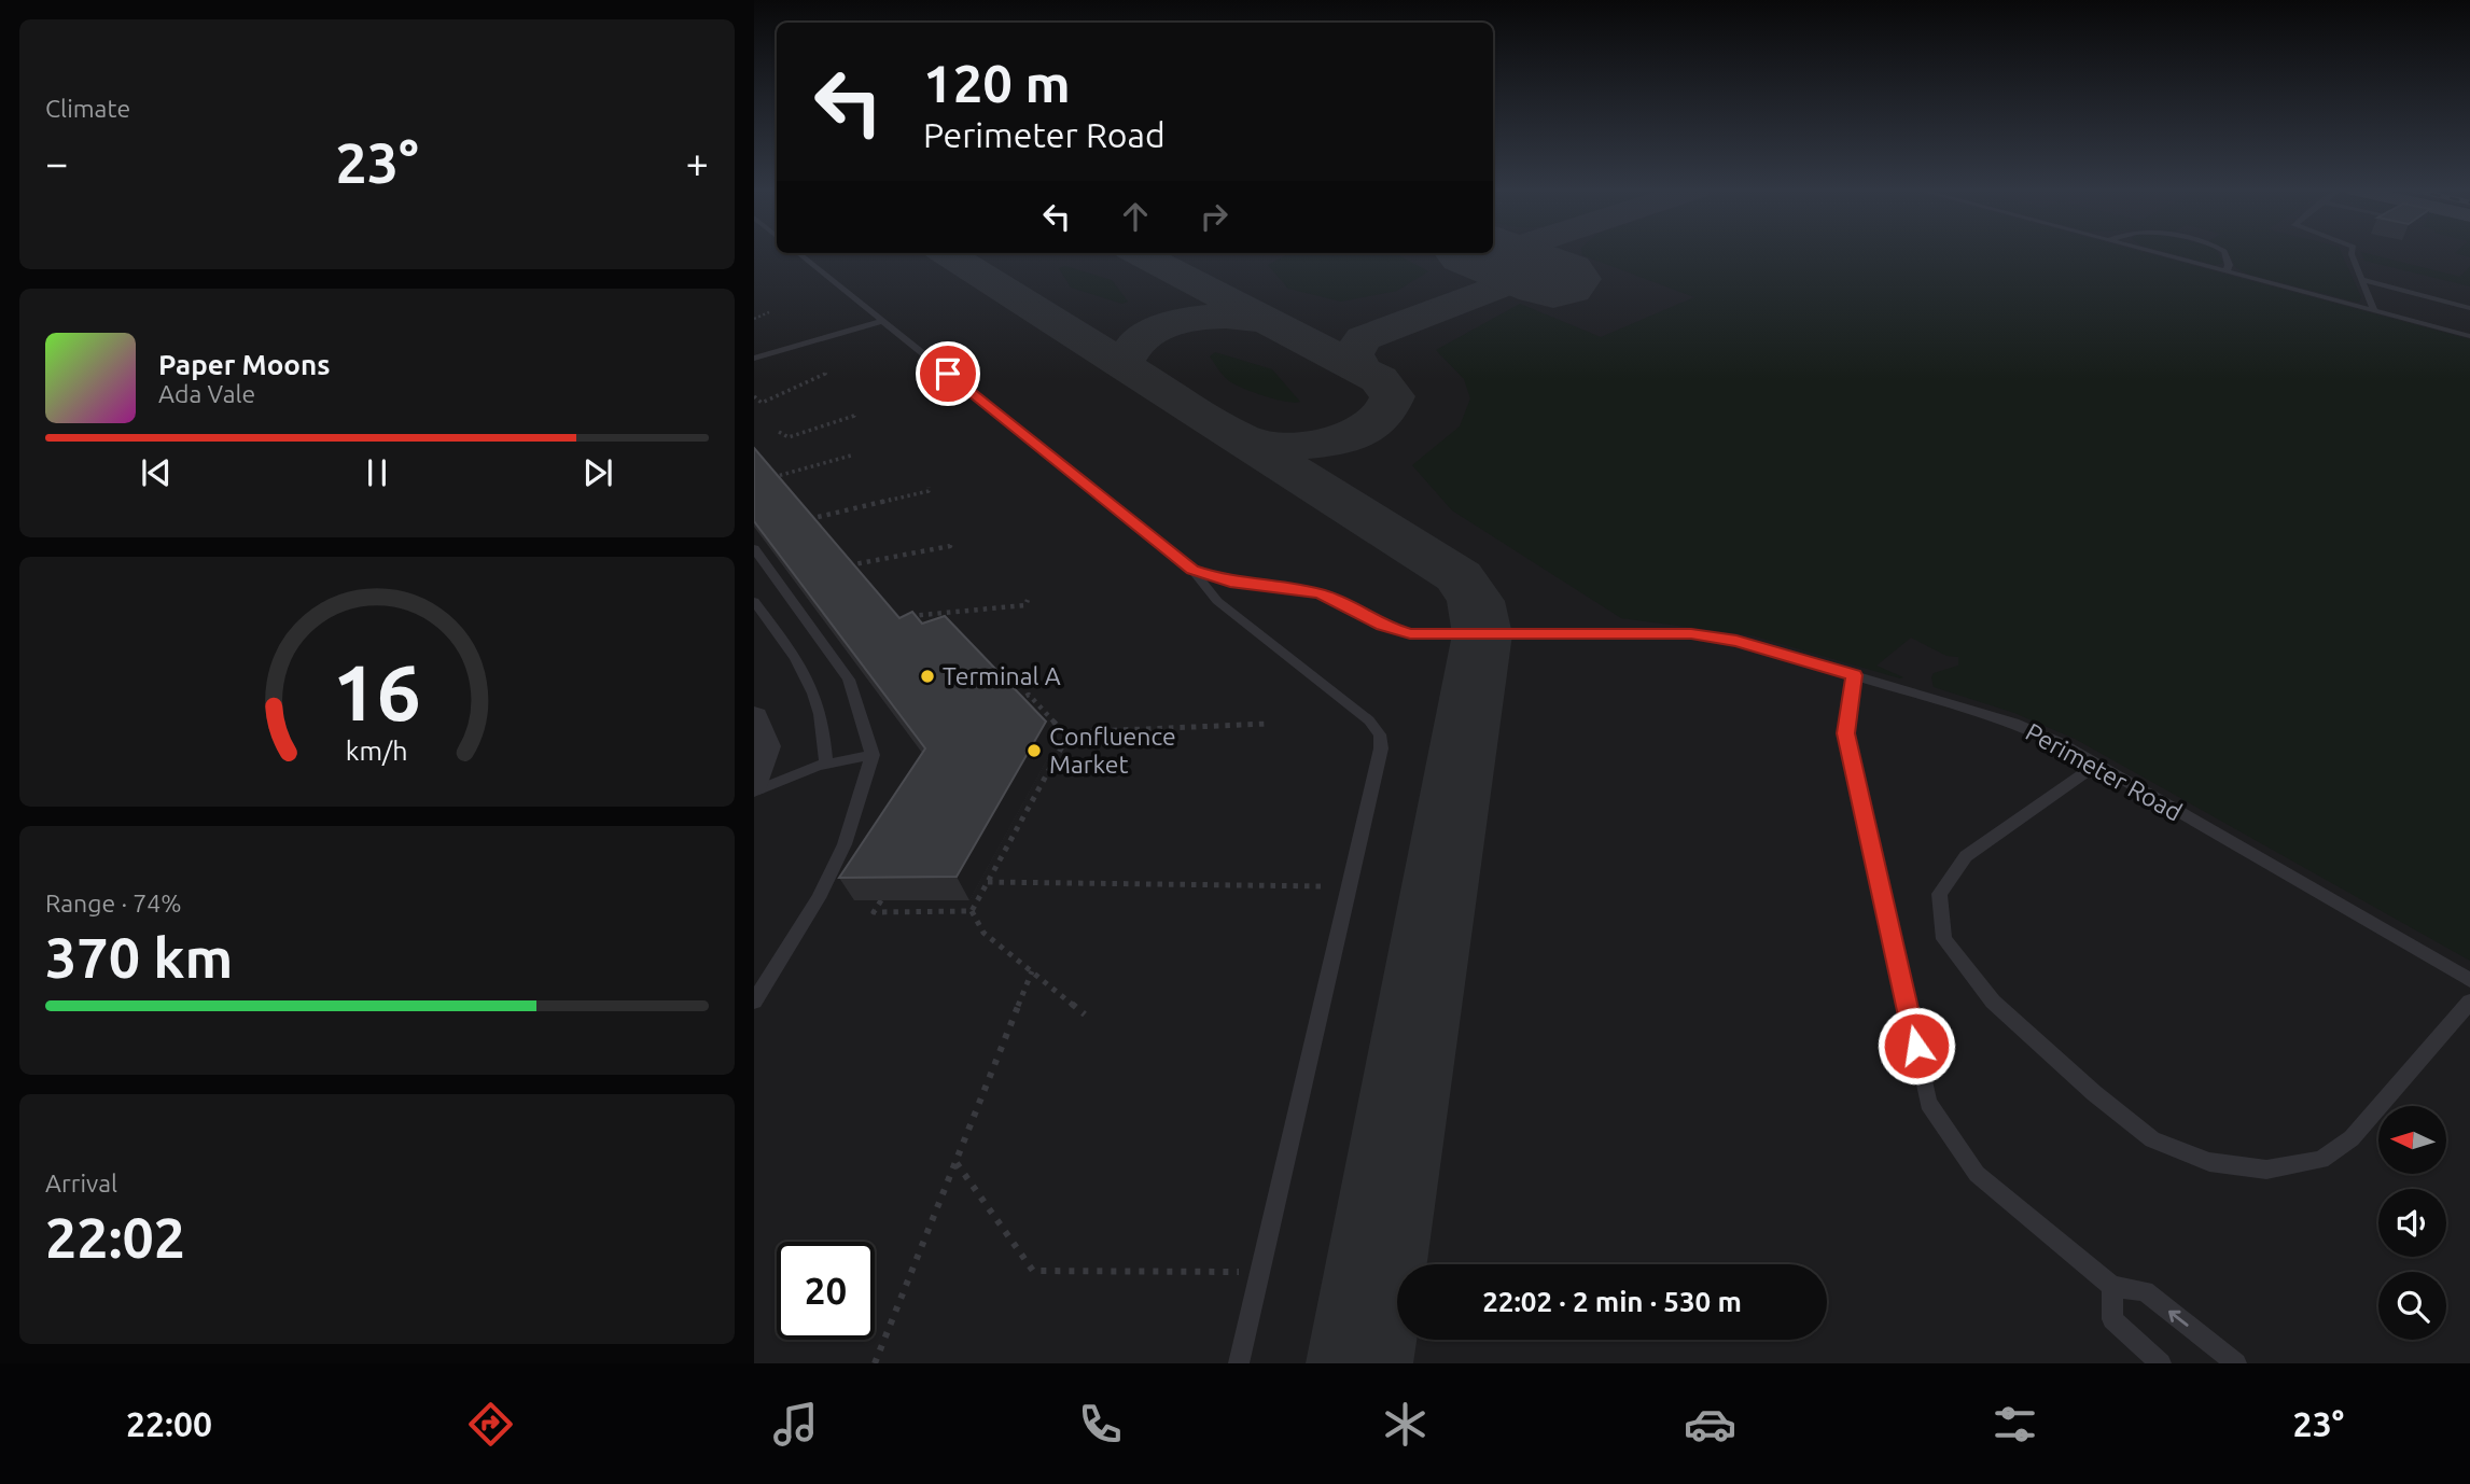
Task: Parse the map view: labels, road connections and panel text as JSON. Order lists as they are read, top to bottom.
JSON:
{
  "streets": {
    "lane": ["Perimeter Road"]
  },
  "places": ["Terminal A", "Confluence Market"],
  "north": "left",
  "page": {
    "tile": [
      "Climate",
      ["Range · 74%", "370 km"],
      ["Arrival", "22:02"]
    ],
    "turn": ["120 m", "Perimeter Road"],
    "heat": ["−", "23°", "+"],
    "song": ["Paper Moons", "Ada Vale"],
    "limit": "20",
    "trip": "22:02 · 2 min · 530 m",
    "tabs": ["22:00", "23°"],
    "gauge": ["16", "km/h"]
  }
}
